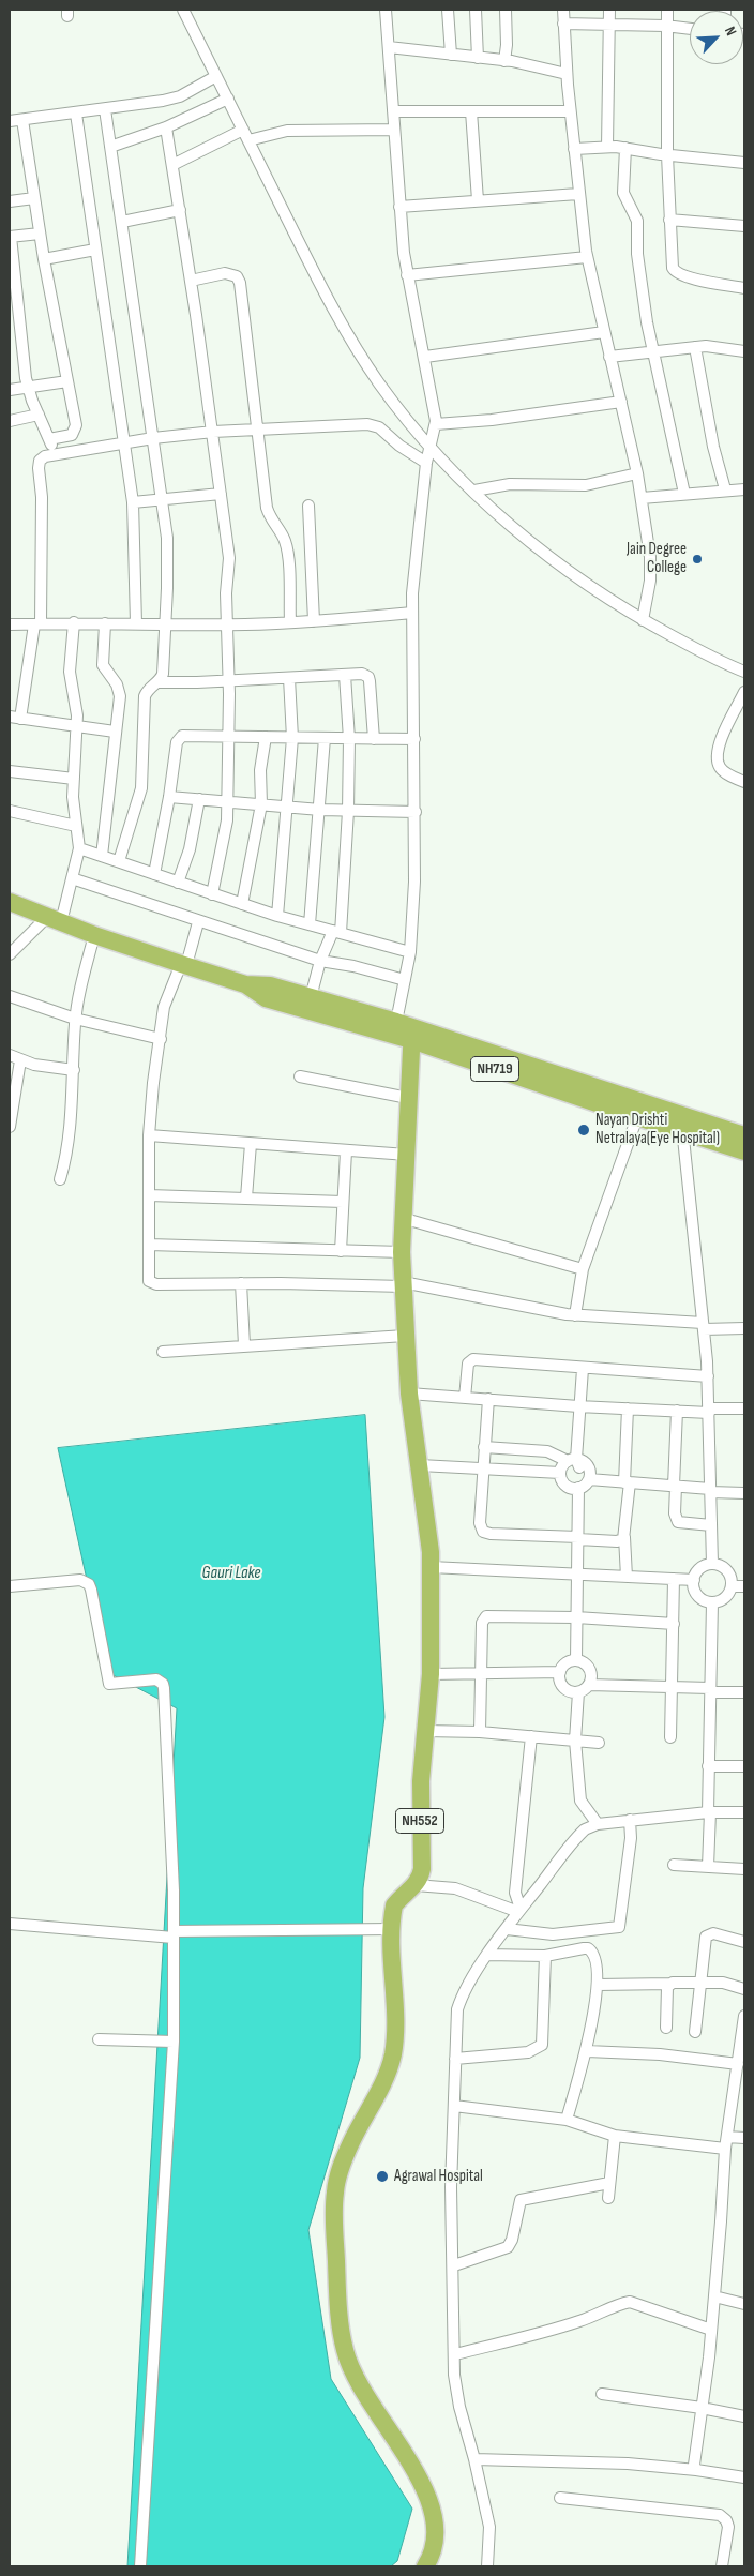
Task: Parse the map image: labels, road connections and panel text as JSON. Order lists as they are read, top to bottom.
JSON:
{
  "streets": {
    "highway": ["NH719", "NH552"]
  },
  "crossings": [
    ["NH719", "NH552"]
  ],
  "water": ["Gauri Lake"],
  "places": ["Jain Degree College", "Nayan Drishti Netralaya(Eye Hospital)", "Agrawal Hospital"],
  "north": "top right"
}
